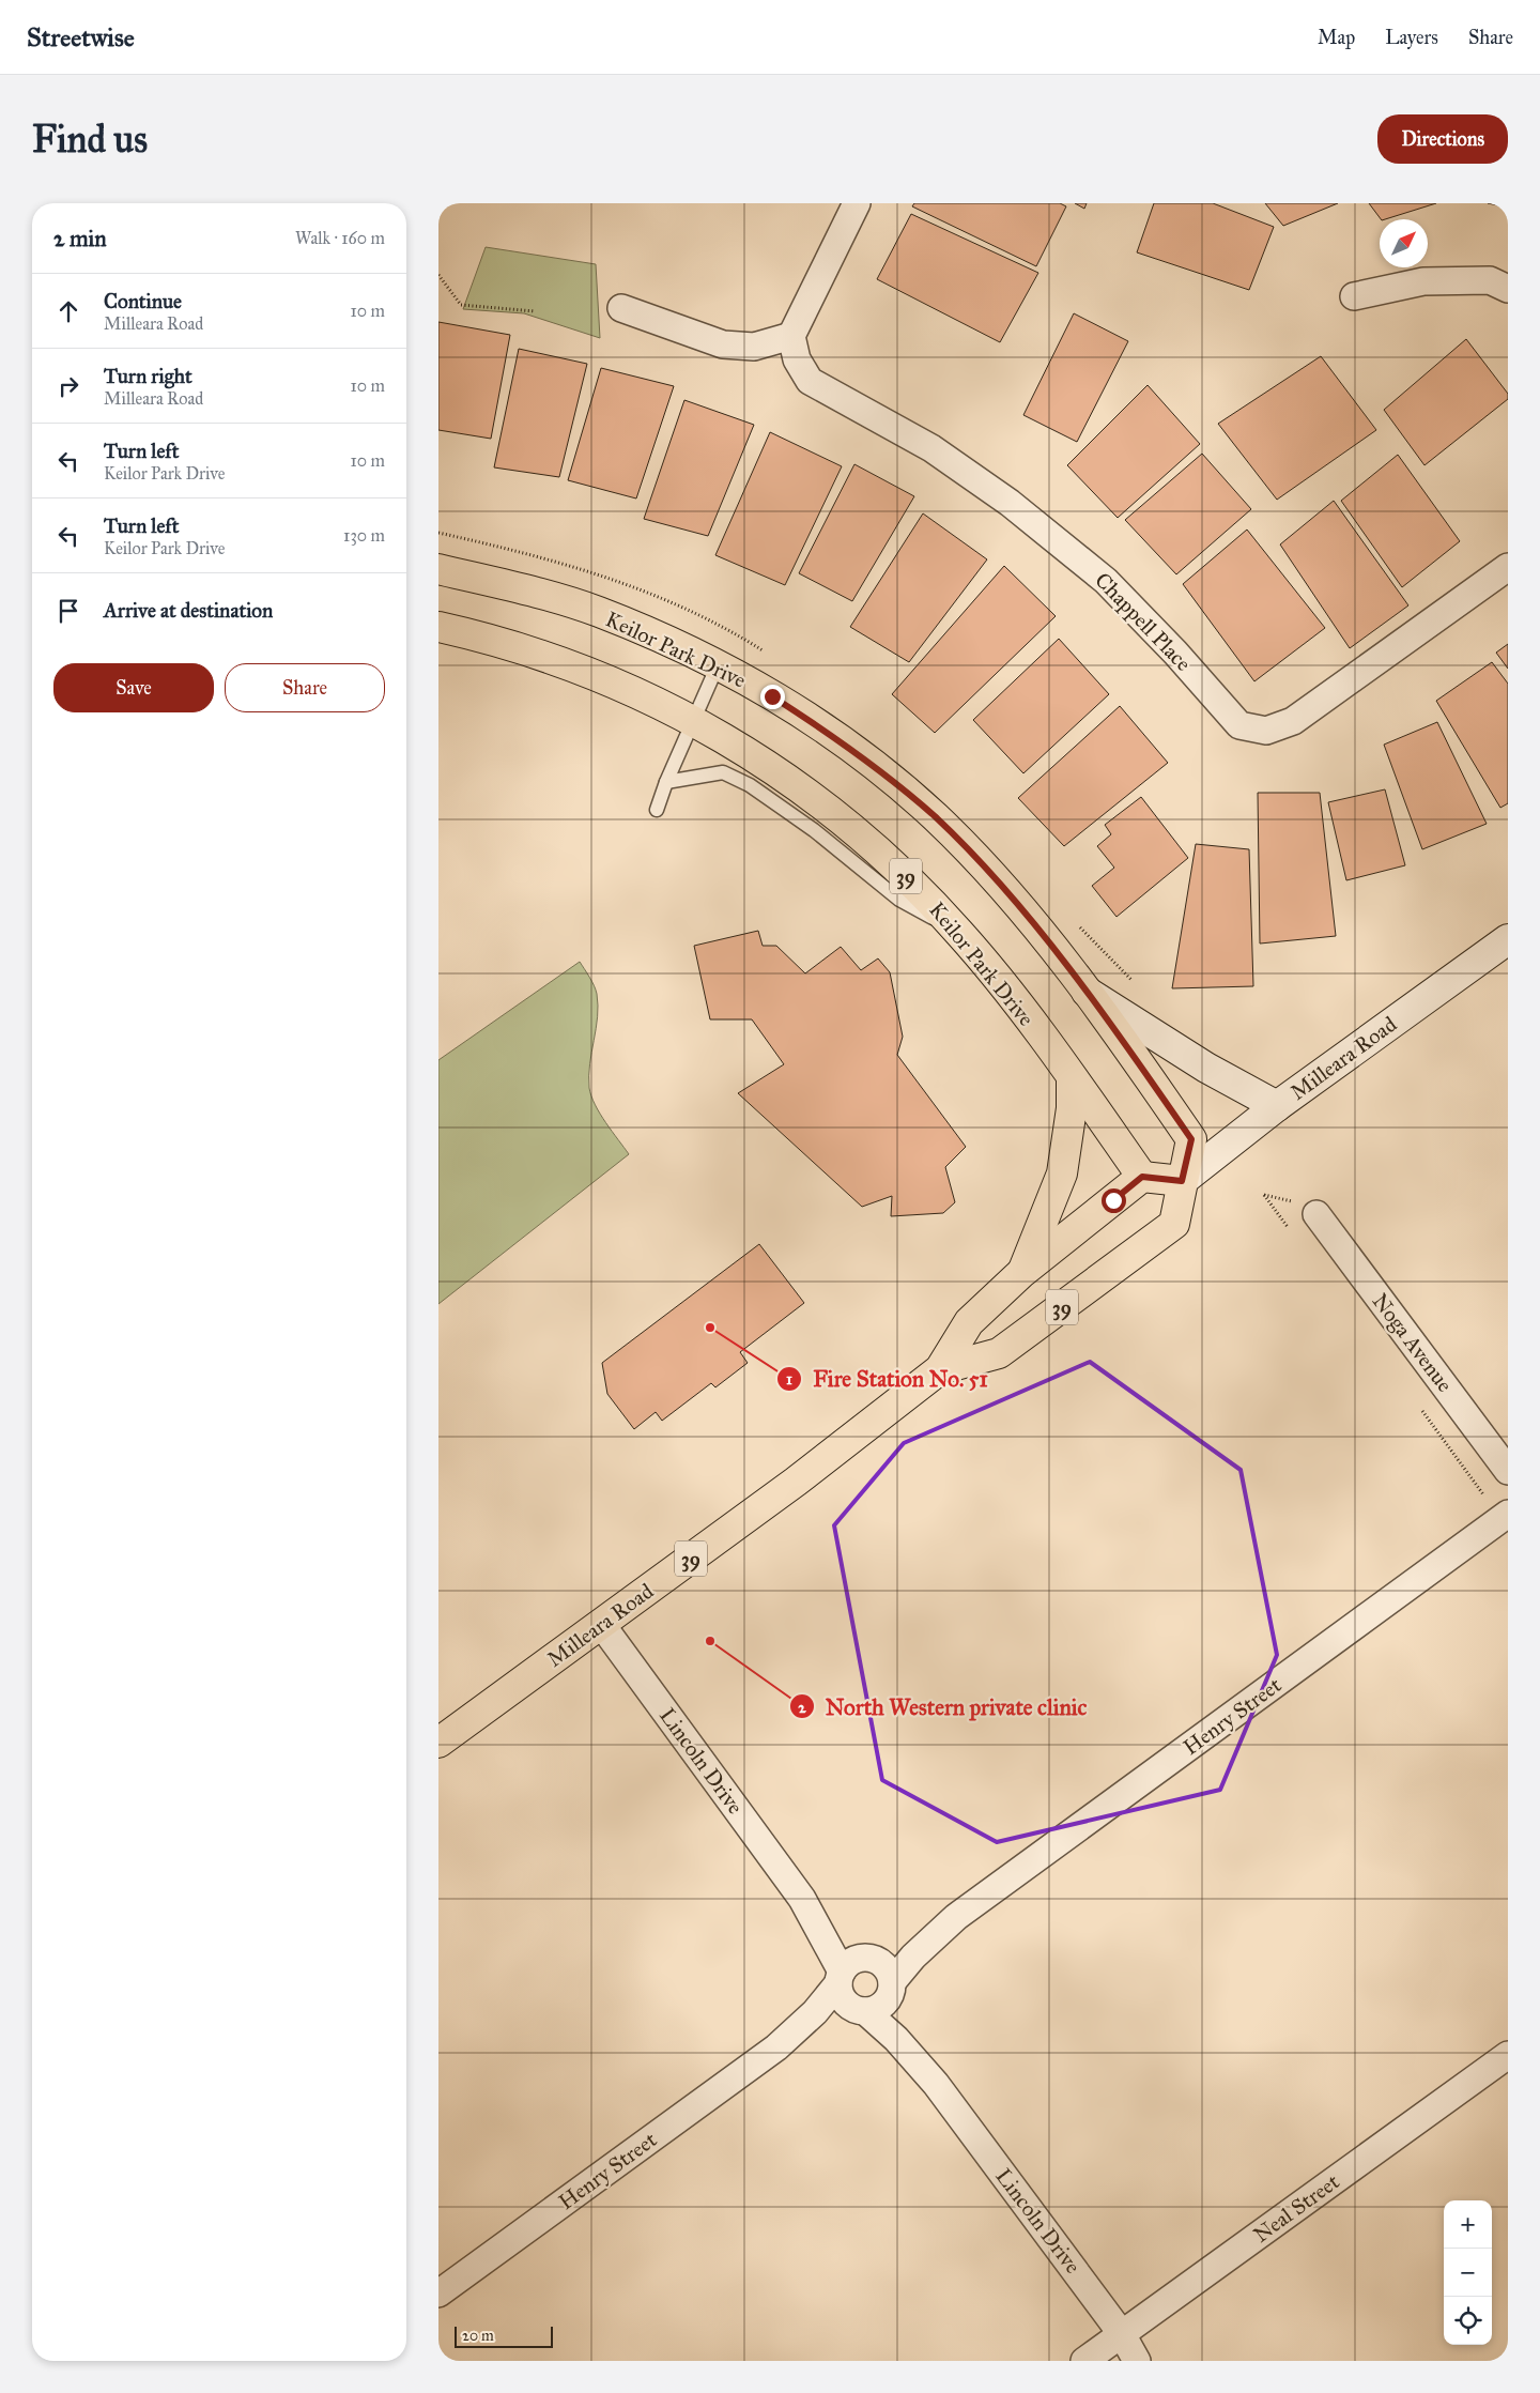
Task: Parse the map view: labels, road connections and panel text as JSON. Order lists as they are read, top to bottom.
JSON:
{
  "streets": {
    "main road": ["Keilor Park Drive", "39", "Milleara Road"],
    "street": [
      "Chappell Place",
      "Noga Avenue",
      "Henry Street",
      "Lincoln Drive",
      "Neal Street"
    ]
  },
  "crossings": [
    ["Keilor Park Drive", "39"],
    ["Keilor Park Drive", "Milleara Road"],
    ["39", "Milleara Road"],
    ["Milleara Road", "Lincoln Drive"],
    ["Henry Street", "Lincoln Drive"],
    ["Lincoln Drive", "Neal Street"]
  ],
  "places": ["Fire Station No. 51", "North Western private clinic"],
  "scale_bar": "20 m",
  "north": "top right",
  "page": {
    "header": "Streetwise",
    "nav": ["Map", "Layers", "Share"],
    "buttons": [
      "Directions",
      ["Save", "Share"]
    ],
    "title": "Find us",
    "heading": ["2 min", "Walk · 160 m"],
    "list": [
      ["Continue", "Milleara Road", "10 m"],
      ["Turn right", "Milleara Road", "10 m"],
      ["Turn left", "Keilor Park Drive", "10 m"],
      ["Turn left", "Keilor Park Drive", "130 m"],
      "Arrive at destination"
    ],
    "map_buttons": ["+", "−"],
    "scale": "20 m"
  }
}
